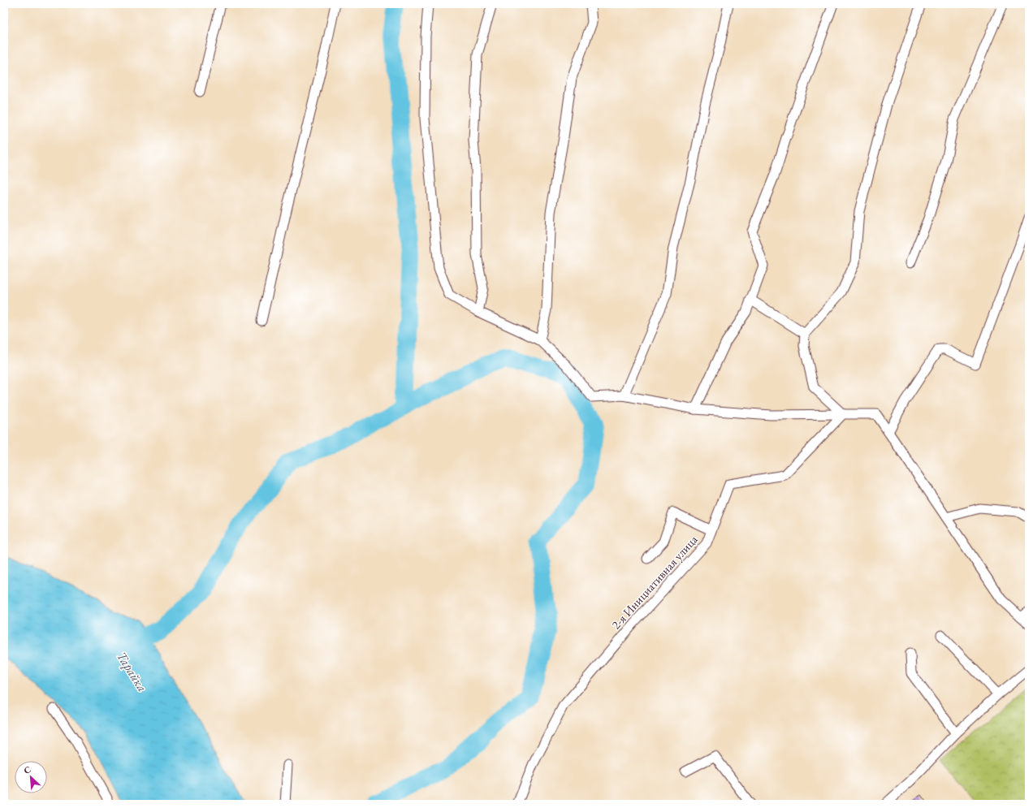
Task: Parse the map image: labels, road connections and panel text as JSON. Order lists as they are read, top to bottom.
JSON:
{
  "streets": {
    "street": ["2-я Инициативная улица"]
  },
  "water": ["Тарайка"],
  "north": "top left"
}
